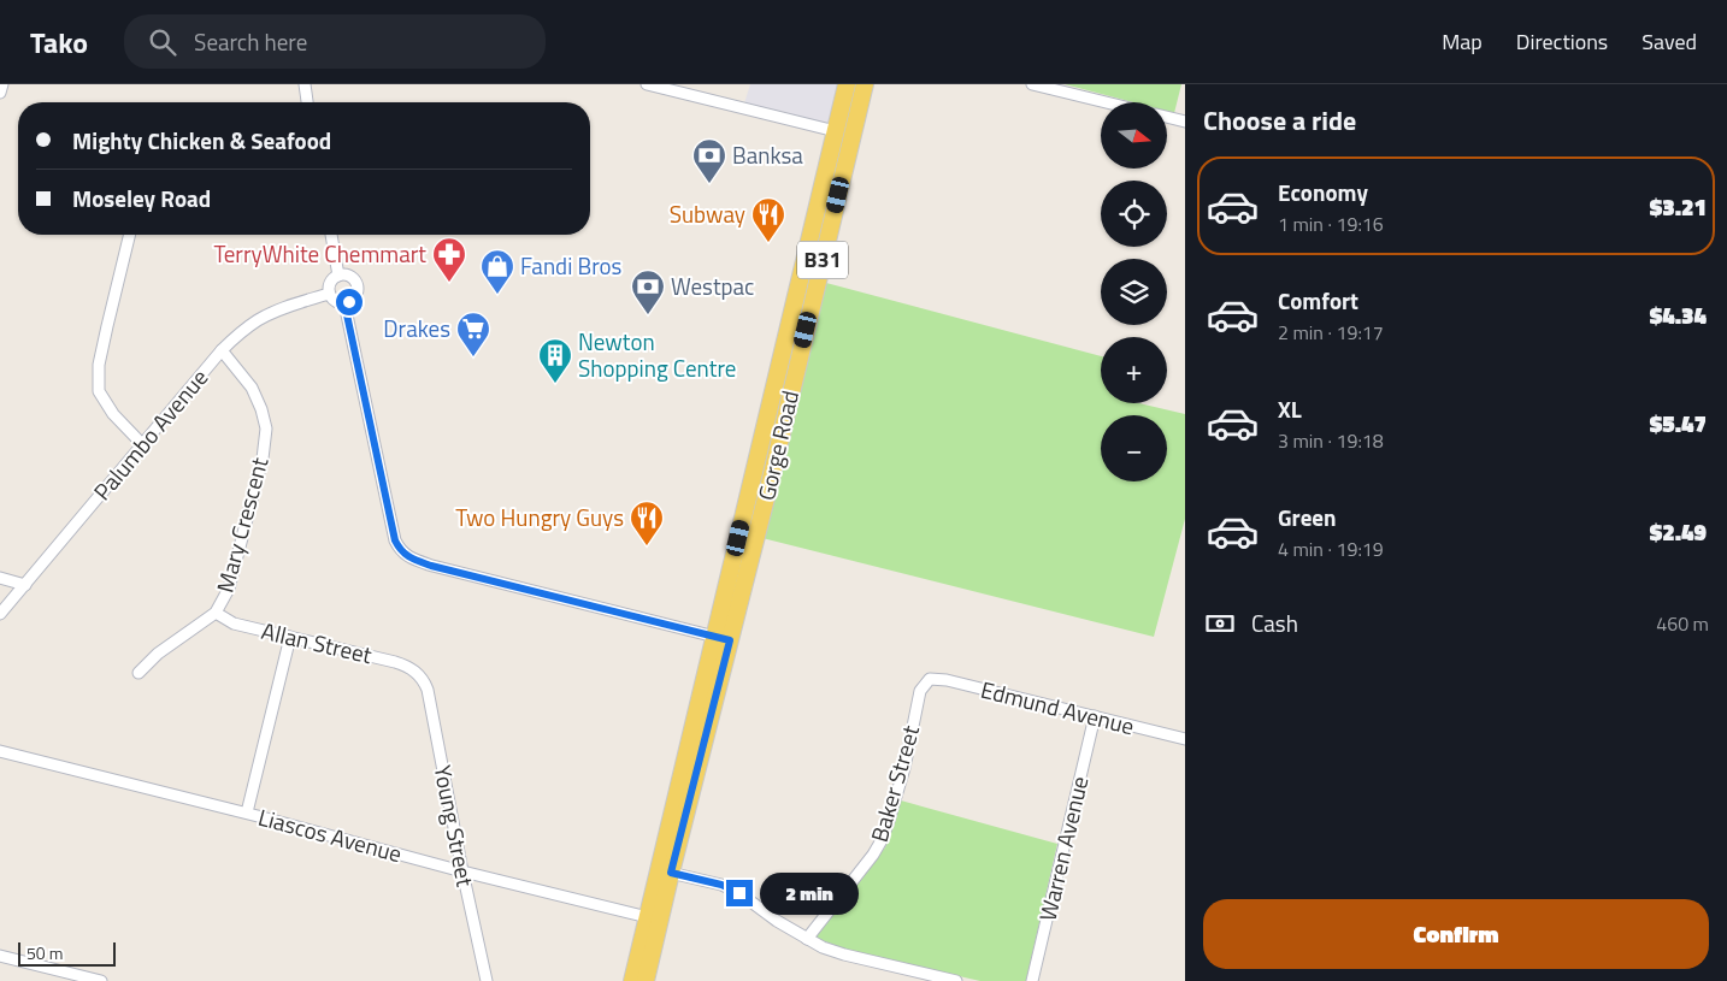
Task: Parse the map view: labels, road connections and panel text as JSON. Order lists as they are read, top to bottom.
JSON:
{
  "streets": {
    "main road": ["B31", "Gorge Road"],
    "street": [
      "Palumbo Avenue",
      "Mary Crescent",
      "Allan Street",
      "Edmund Avenue",
      "Baker Street",
      "Young Street",
      "Liascos Avenue",
      "Warren Avenue"
    ]
  },
  "crossings": [
    ["Palumbo Avenue", "Mary Crescent"],
    ["Gorge Road", "Liascos Avenue"],
    ["Mary Crescent", "Allan Street"],
    ["Allan Street", "Young Street"],
    ["Edmund Avenue", "Baker Street"],
    ["Edmund Avenue", "Warren Avenue"],
    ["Young Street", "Liascos Avenue"]
  ],
  "places": {
    "bank": ["Banksa", "Westpac"],
    "restaurant": ["Subway", "Two Hungry Guys"],
    "pharmacy": ["TerryWhite Chemmart"],
    "shop": ["Fandi Bros"],
    "supermarket": ["Drakes"],
    "building": ["Newton Shopping Centre"]
  },
  "scale_bar": "50 m",
  "north": "right",
  "page": {
    "header": "Tako",
    "search": "Search here",
    "nav": ["Map", "Directions", "Saved"],
    "heading": "Choose a ride",
    "map_buttons": ["+", "−"],
    "banner": ["Mighty Chicken & Seafood", "Moseley Road"],
    "list": [
      {
        "name": "Economy",
        "note": "1 min · 19:16",
        "value": "$3.21"
      },
      {
        "name": "Comfort",
        "note": "2 min · 19:17",
        "value": "$4.34"
      },
      {
        "name": "XL",
        "note": "3 min · 19:18",
        "value": "$5.47"
      },
      {
        "name": "Green",
        "note": "4 min · 19:19",
        "value": "$2.49"
      }
    ],
    "pay": ["Cash", "460 m"],
    "bubble": "2 min",
    "buttons": "Confirm",
    "scale": "50 m"
  }
}
